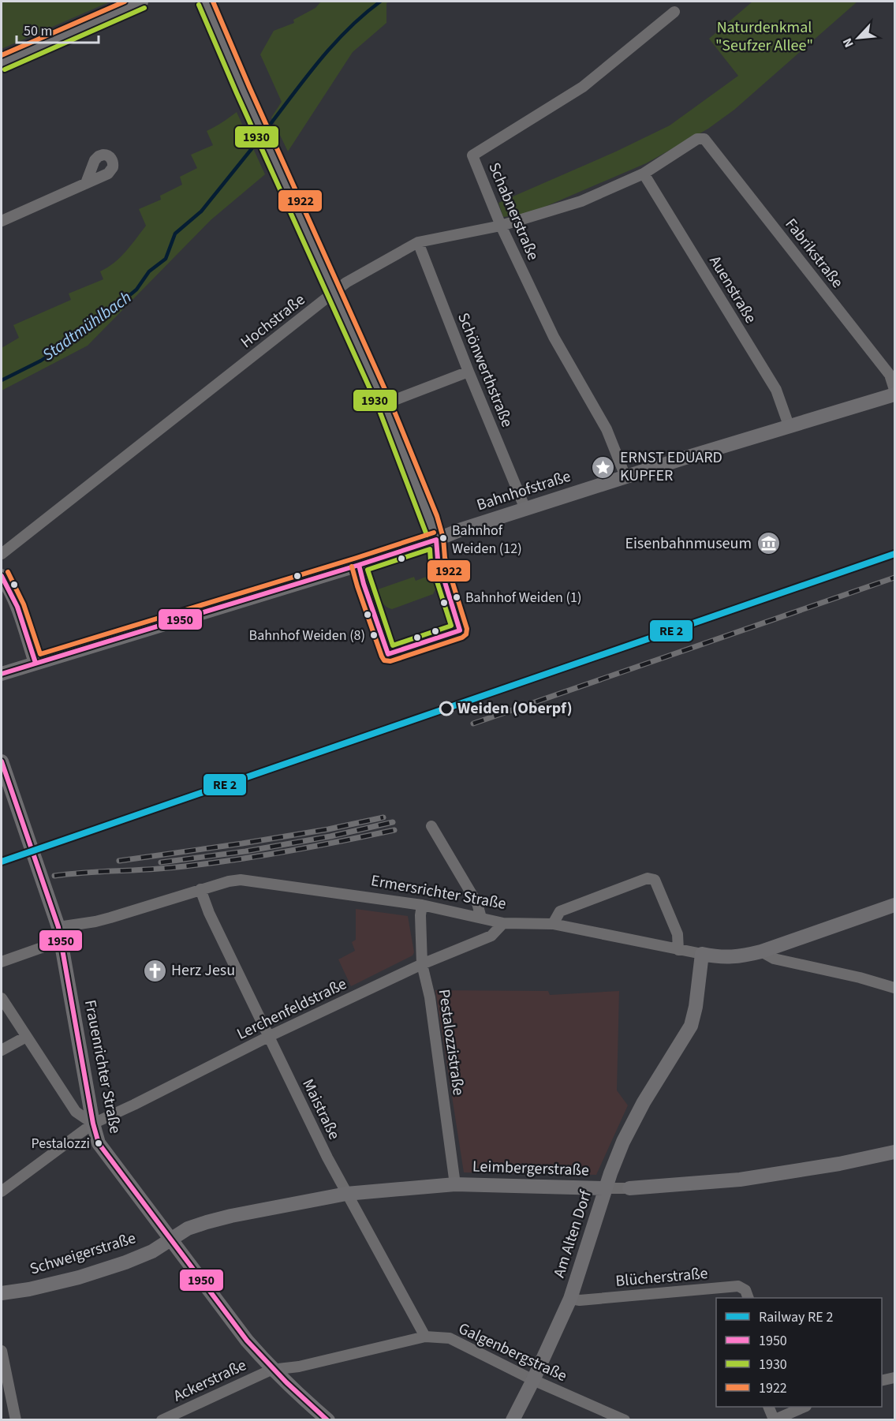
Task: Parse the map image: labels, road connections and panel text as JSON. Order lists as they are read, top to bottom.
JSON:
{
  "streets": {
    "main road": [
      "Bahnhofstraße",
      "Ermersrichter Straße",
      "Frauenrichter Straße",
      "Leimbergerstraße",
      "Am Alten Dorf",
      "Schweigerstraße"
    ],
    "street": [
      "Schabnerstraße",
      "Fabrikstraße",
      "Auenstraße",
      "Hochstraße",
      "Schönwerthstraße",
      "Lerchenfeldstraße",
      "Pestalozzistraße",
      "Maistraße",
      "Blücherstraße",
      "Galgenbergstraße",
      "Ackerstraße"
    ]
  },
  "crossings": [
    ["Schabnerstraße", "Hochstraße"],
    ["Schabnerstraße", "Bahnhofstraße"],
    ["Fabrikstraße", "Hochstraße"],
    ["Auenstraße", "Hochstraße"],
    ["Auenstraße", "Bahnhofstraße"],
    ["Hochstraße", "Schönwerthstraße"],
    ["Schönwerthstraße", "Bahnhofstraße"],
    ["Ermersrichter Straße", "Lerchenfeldstraße"],
    ["Ermersrichter Straße", "Pestalozzistraße"],
    ["Ermersrichter Straße", "Frauenrichter Straße"],
    ["Ermersrichter Straße", "Maistraße"],
    ["Ermersrichter Straße", "Am Alten Dorf"],
    ["Lerchenfeldstraße", "Pestalozzistraße"],
    ["Lerchenfeldstraße", "Frauenrichter Straße"],
    ["Lerchenfeldstraße", "Maistraße"],
    ["Pestalozzistraße", "Leimbergerstraße"],
    ["Frauenrichter Straße", "Leimbergerstraße"],
    ["Frauenrichter Straße", "Schweigerstraße"],
    ["Frauenrichter Straße", "Galgenbergstraße"],
    ["Frauenrichter Straße", "Ackerstraße"],
    ["Maistraße", "Leimbergerstraße"],
    ["Maistraße", "Galgenbergstraße"],
    ["Leimbergerstraße", "Am Alten Dorf"],
    ["Leimbergerstraße", "Schweigerstraße"],
    ["Am Alten Dorf", "Blücherstraße"],
    ["Am Alten Dorf", "Galgenbergstraße"],
    ["Galgenbergstraße", "Ackerstraße"]
  ],
  "water": ["Stadtmühlbach"],
  "parks": ["Naturdenkmal \"Seufzer Allee\""],
  "places": {
    "place": ["ERNST EDUARD KUPFER"],
    "other": [
      "Bahnhof Weiden (12)",
      "Bahnhof Weiden (1)",
      "Bahnhof Weiden (8)",
      "Weiden (Oberpf)",
      "Pestalozzi"
    ],
    "museum": ["Eisenbahnmuseum"],
    "church": ["Herz Jesu"]
  },
  "lines": ["transit line 1922", "transit line 1930", "transit line 1950"],
  "legend": [
    "Railway RE 2",
    "1950",
    "1930",
    "1922"
  ],
  "scale_bar": "50 m",
  "north": "bottom left"
}
